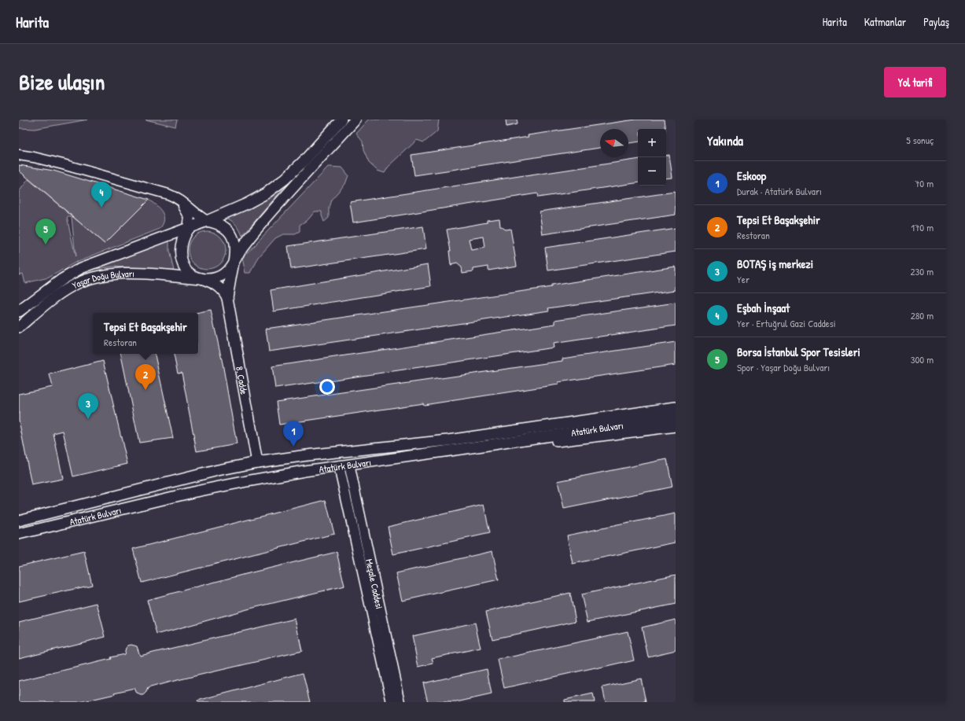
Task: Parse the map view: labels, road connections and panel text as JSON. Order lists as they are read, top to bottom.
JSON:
{
  "streets": {
    "main road": ["Yaşar Doğu Bulvarı", "8. Cadde", "Atatürk Bulvarı"],
    "street": ["Meşale Caddesi"]
  },
  "crossings": [
    ["Yaşar Doğu Bulvarı", "8. Cadde"],
    ["8. Cadde", "Atatürk Bulvarı"],
    ["Atatürk Bulvarı", "Meşale Caddesi"]
  ],
  "north": "left",
  "page": {
    "header": "Harita",
    "nav": ["Harita", "Katmanlar", "Paylaş"],
    "title": "Bize ulaşın",
    "buttons": "Yol tarifi",
    "heading": ["Yakında", "5 sonuç"],
    "map_buttons": ["+", "−"],
    "list": [
      {
        "mark": "1",
        "name": "Eskoop",
        "note": "Durak · Atatürk Bulvarı",
        "value": "70 m"
      },
      {
        "mark": "2",
        "name": "Tepsi Et Başakşehir",
        "note": "Restoran",
        "value": "170 m"
      },
      {
        "mark": "3",
        "name": "BOTAŞ iş merkezi",
        "note": "Yer",
        "value": "230 m"
      },
      {
        "mark": "4",
        "name": "Eşbah İnşaat",
        "note": "Yer · Ertuğrul Gazi Caddesi",
        "value": "280 m"
      },
      {
        "mark": "5",
        "name": "Borsa İstanbul Spor Tesisleri",
        "note": "Spor · Yaşar Doğu Bulvarı",
        "value": "300 m"
      }
    ],
    "pins": [
      "4",
      "5",
      "2",
      "3",
      "1"
    ],
    "popup": ["Tepsi Et Başakşehir", "Restoran"]
  }
}
